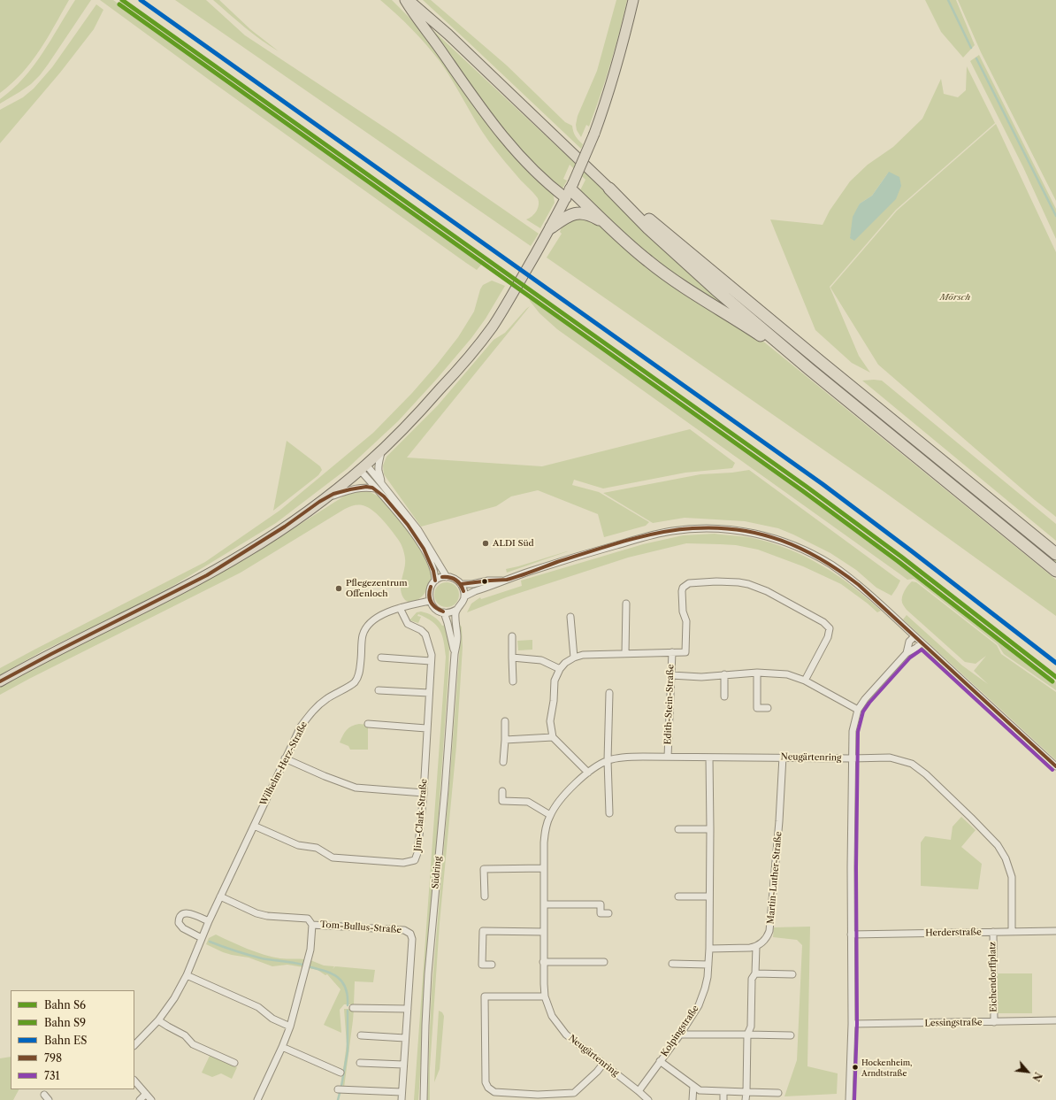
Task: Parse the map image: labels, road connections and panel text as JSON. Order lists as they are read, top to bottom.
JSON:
{
  "streets": {
    "street": [
      "Edith-Stein-Straße",
      "Neugärtenring",
      "Wilhelm-Herz-Straße",
      "Jim-Clark-Straße",
      "Südring",
      "Martin-Luther-Straße",
      "Tom-Bullus-Straße",
      "Herderstraße",
      "Eichendorffplatz",
      "Lessingstraße",
      "Kolpingstraße"
    ]
  },
  "crossings": [
    ["Edith-Stein-Straße", "Neugärtenring"],
    ["Neugärtenring", "Martin-Luther-Straße"],
    ["Neugärtenring", "Herderstraße"],
    ["Neugärtenring", "Kolpingstraße"],
    ["Wilhelm-Herz-Straße", "Jim-Clark-Straße"],
    ["Wilhelm-Herz-Straße", "Südring"],
    ["Wilhelm-Herz-Straße", "Tom-Bullus-Straße"],
    ["Herderstraße", "Eichendorffplatz"],
    ["Eichendorffplatz", "Lessingstraße"]
  ],
  "parks": ["Mörsch"],
  "places": ["ALDI Süd", "Pflegezentrum Offenloch", "Hockenheim, Arndtstraße"],
  "lines": [
    "rail line S6",
    "rail line ES",
    "rail line S9",
    "transit line 798",
    "transit line 731"
  ],
  "legend": [
    "Bahn S6",
    "Bahn S9",
    "Bahn ES",
    "798",
    "731"
  ],
  "north": "bottom right"
}
